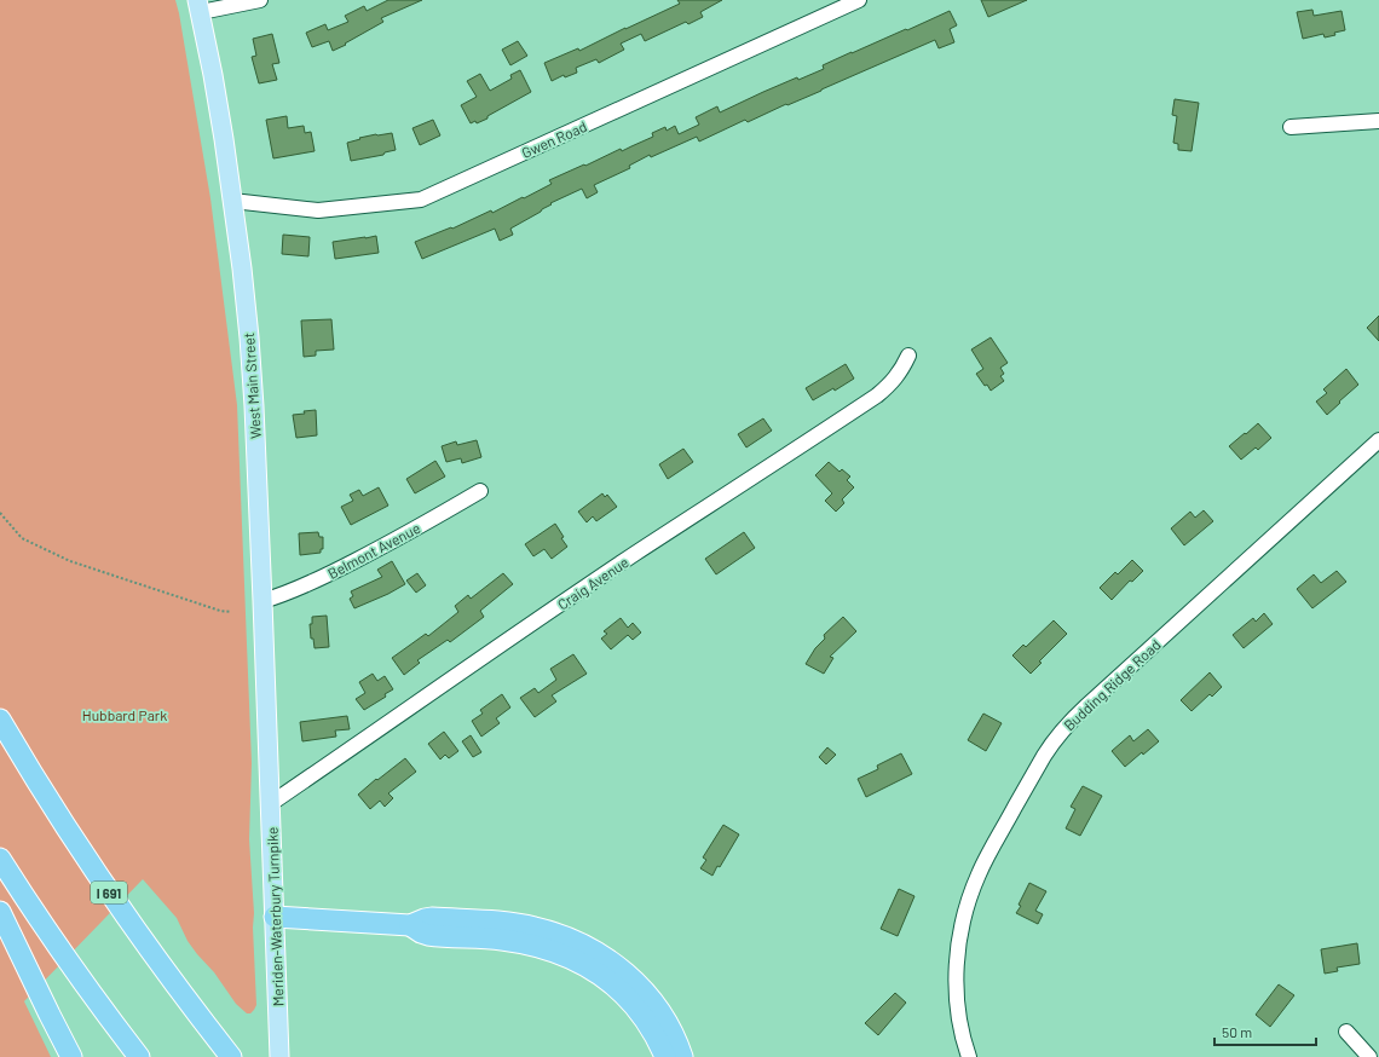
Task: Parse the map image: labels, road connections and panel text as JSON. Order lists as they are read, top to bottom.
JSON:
{
  "streets": {
    "highway": ["I 691"],
    "main road": ["West Main Street", "Meriden-Waterbury Turnpike"],
    "street": [
      "Gwen Road",
      "Belmont Avenue",
      "Craig Avenue",
      "Budding Ridge Road"
    ]
  },
  "crossings": [
    ["Gwen Road", "West Main Street"],
    ["West Main Street", "Belmont Avenue"],
    ["West Main Street", "Meriden-Waterbury Turnpike"],
    ["Craig Avenue", "Meriden-Waterbury Turnpike"]
  ],
  "parks": ["Hubbard Park"],
  "scale_bar": "50 m"
}
